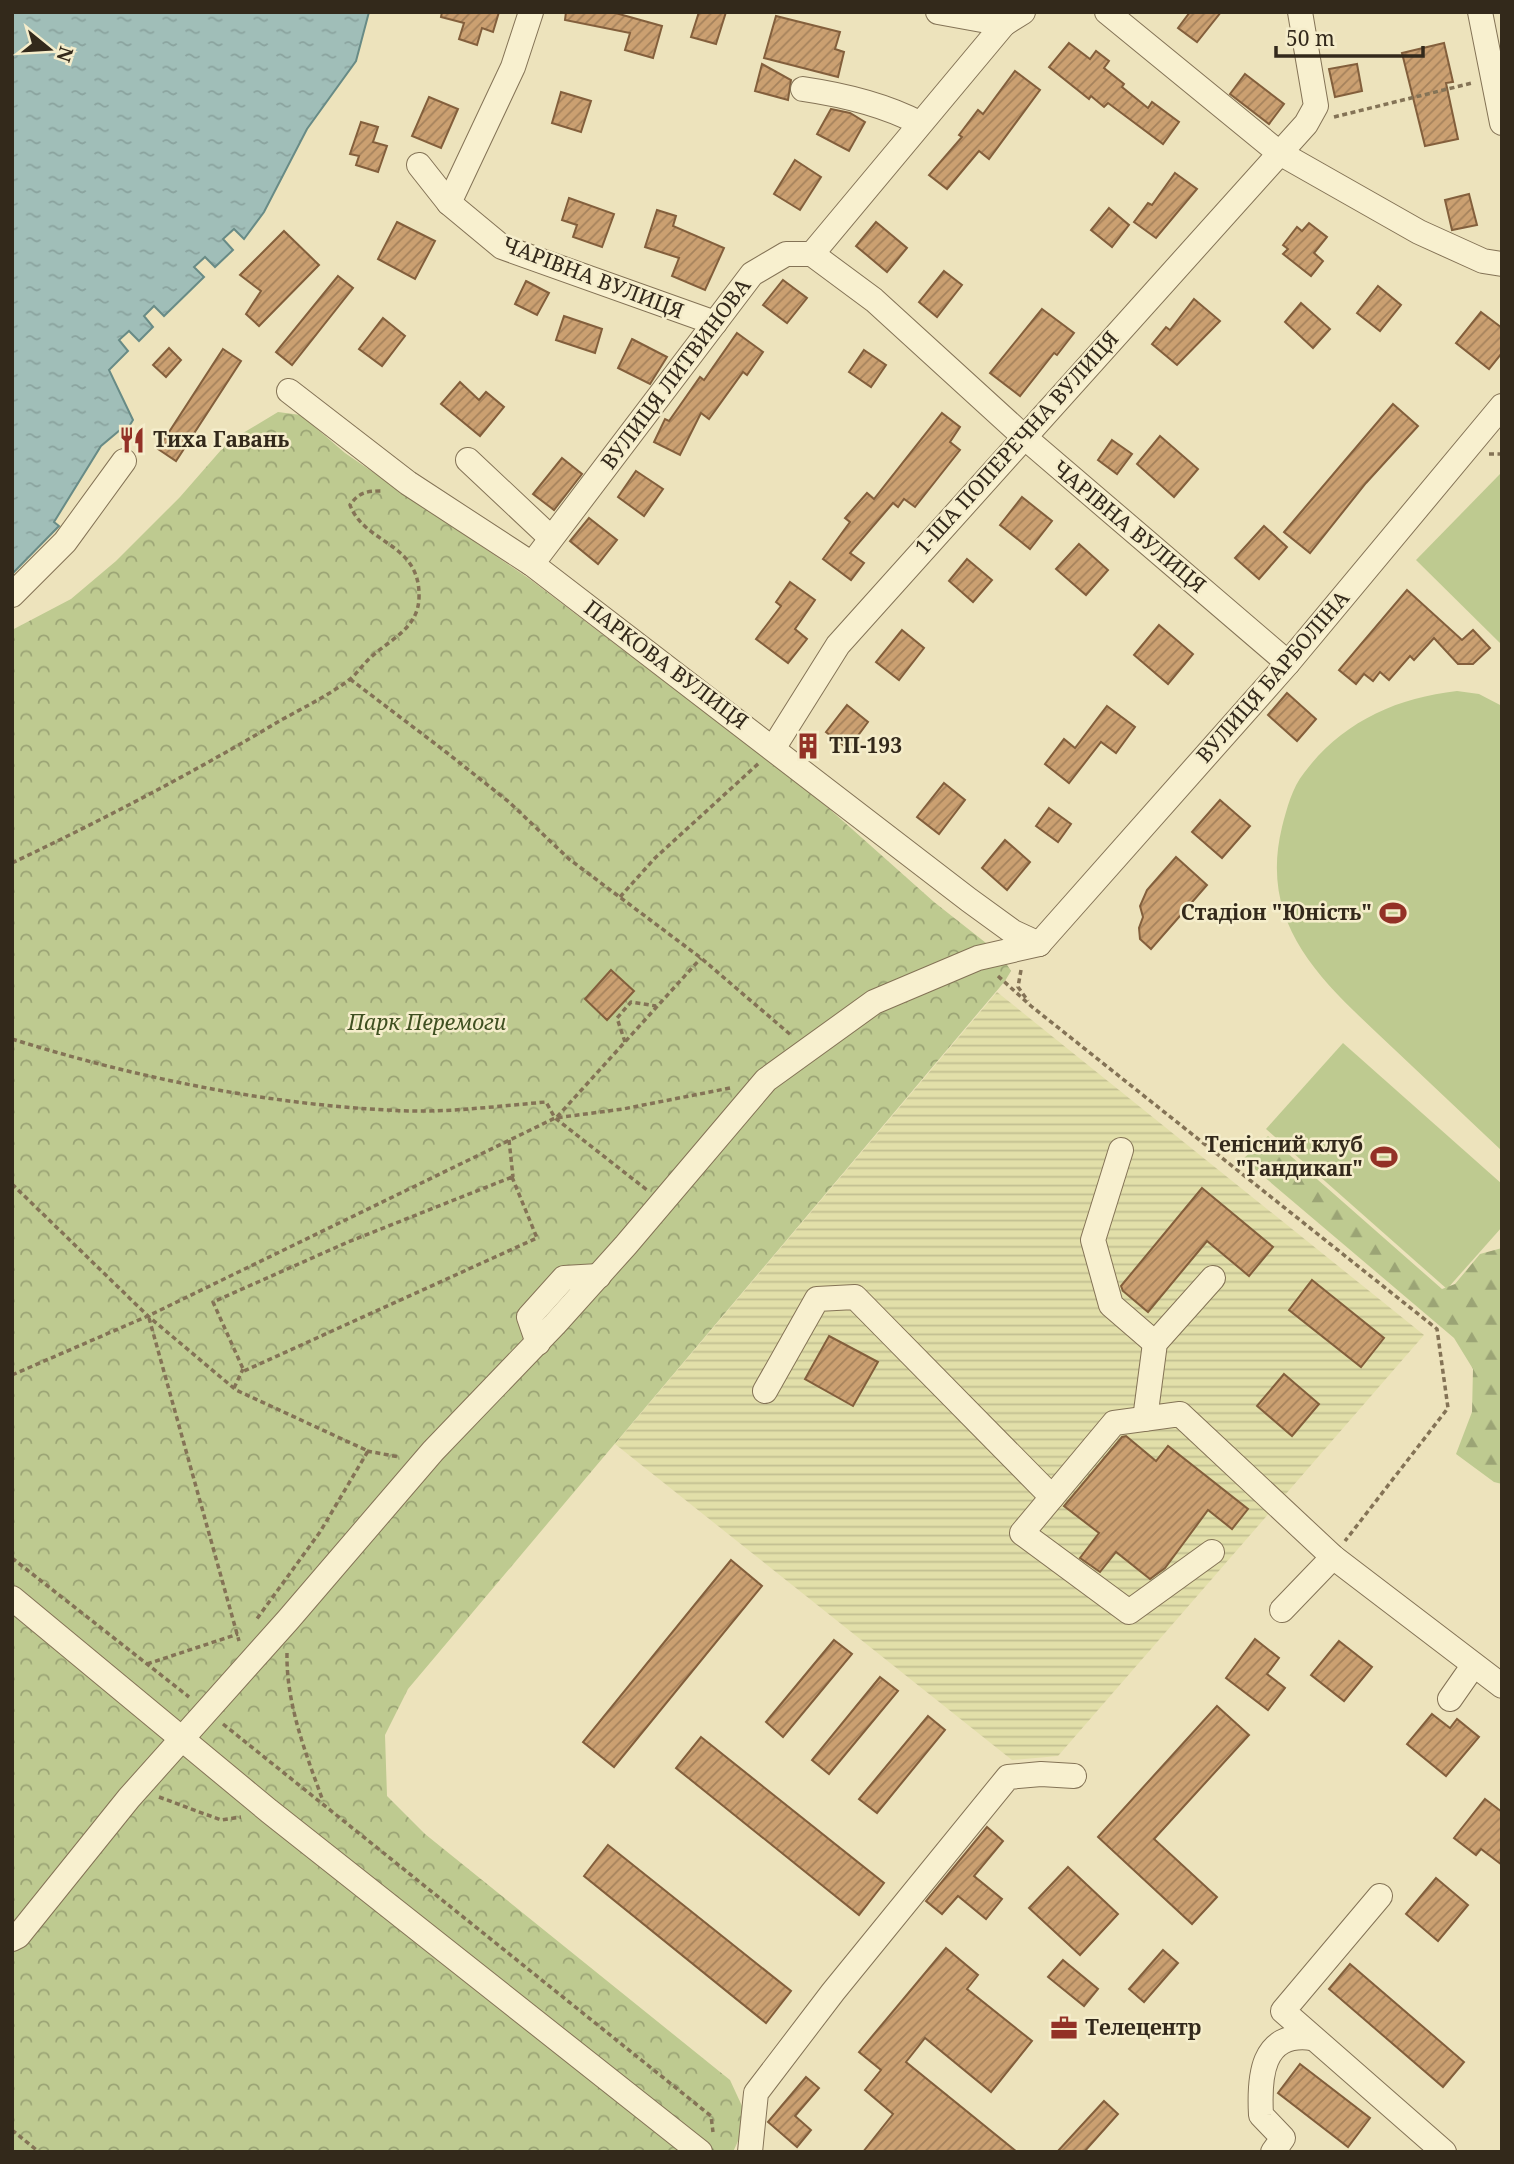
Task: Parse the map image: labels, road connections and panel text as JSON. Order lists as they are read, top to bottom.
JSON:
{
  "streets": {
    "street": [
      "ЧАРІВНА ВУЛИЦЯ",
      "ВУЛИЦЯ ЛИТВИНОВА",
      "1-ША ПОПЕРЕЧНА ВУЛИЦЯ",
      "ПАРКОВА ВУЛИЦЯ",
      "ВУЛИЦЯ БАРБОЛІНА"
    ]
  },
  "crossings": [
    ["ЧАРІВНА ВУЛИЦЯ", "ВУЛИЦЯ ЛИТВИНОВА"],
    ["ЧАРІВНА ВУЛИЦЯ", "1-ША ПОПЕРЕЧНА ВУЛИЦЯ"],
    ["ЧАРІВНА ВУЛИЦЯ", "ВУЛИЦЯ БАРБОЛІНА"],
    ["ВУЛИЦЯ ЛИТВИНОВА", "ПАРКОВА ВУЛИЦЯ"],
    ["1-ША ПОПЕРЕЧНА ВУЛИЦЯ", "ПАРКОВА ВУЛИЦЯ"],
    ["ПАРКОВА ВУЛИЦЯ", "ВУЛИЦЯ БАРБОЛІНА"]
  ],
  "parks": ["Парк Перемоги"],
  "places": {
    "restaurant": ["Тиха Гавань"],
    "building": ["ТП-193"],
    "sports": ["Стадіон \"Юність\"", "Тенісний клуб \"Гандикап\""],
    "office": ["Телецентр"]
  },
  "scale_bar": "50 m",
  "north": "right"
}
